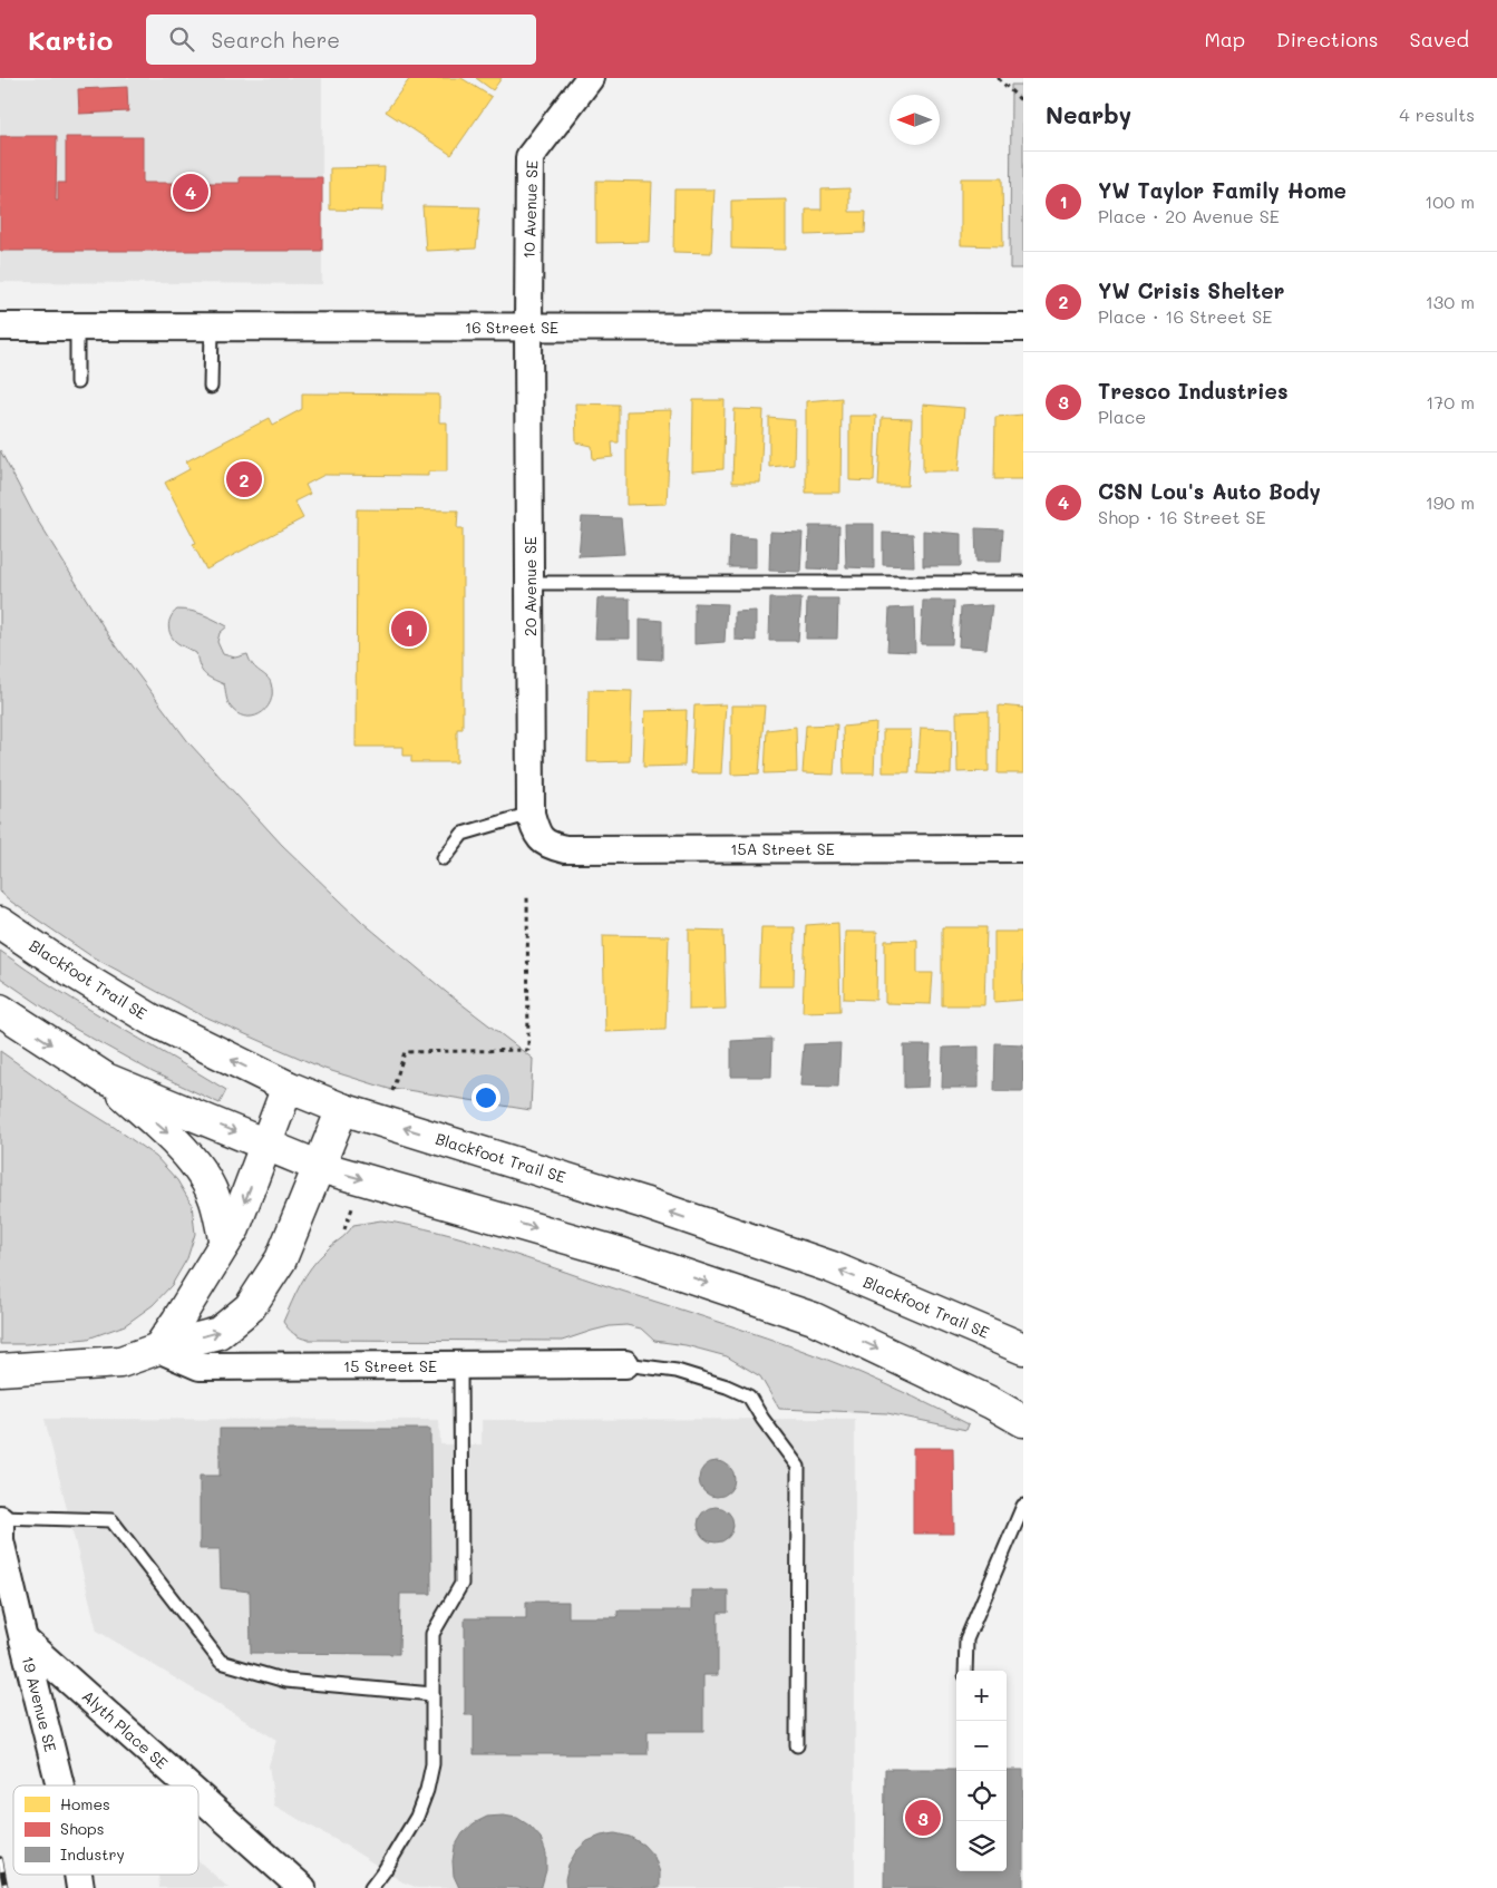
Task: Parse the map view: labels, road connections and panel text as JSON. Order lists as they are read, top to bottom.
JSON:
{
  "streets": {
    "main road": ["Blackfoot Trail SE"],
    "street": [
      "10 Avenue SE",
      "16 Street SE",
      "20 Avenue SE",
      "15A Street SE",
      "15 Street SE",
      "19 Avenue SE",
      "Alyth Place SE"
    ]
  },
  "crossings": [
    ["10 Avenue SE", "16 Street SE"],
    ["10 Avenue SE", "20 Avenue SE"],
    ["16 Street SE", "20 Avenue SE"],
    ["20 Avenue SE", "15A Street SE"],
    ["19 Avenue SE", "Alyth Place SE"]
  ],
  "legend": ["Homes", "Shops", "Industry"],
  "north": "left",
  "page": {
    "header": "Kartio",
    "search": "Search here",
    "nav": ["Map", "Directions", "Saved"],
    "heading": ["Nearby", "4 results"],
    "list": [
      {
        "mark": "1",
        "name": "YW Taylor Family Home",
        "note": "Place · 20 Avenue SE",
        "value": "100 m"
      },
      {
        "mark": "2",
        "name": "YW Crisis Shelter",
        "note": "Place · 16 Street SE",
        "value": "130 m"
      },
      {
        "mark": "3",
        "name": "Tresco Industries",
        "note": "Place",
        "value": "170 m"
      },
      {
        "mark": "4",
        "name": "CSN Lou's Auto Body",
        "note": "Shop · 16 Street SE",
        "value": "190 m"
      }
    ],
    "pins": [
      "4",
      "2",
      "1",
      "3"
    ],
    "map_buttons": ["+", "−"]
  }
}
